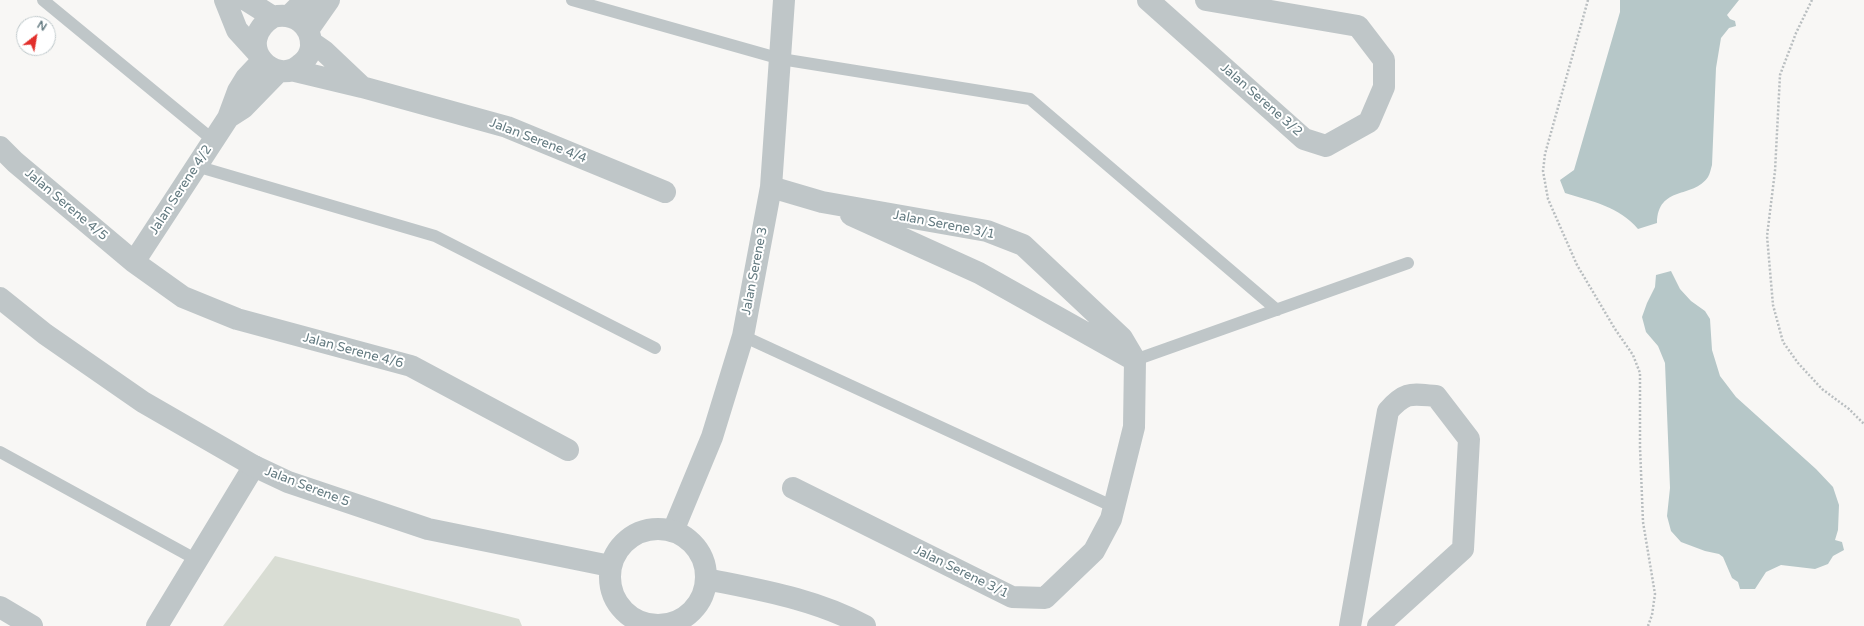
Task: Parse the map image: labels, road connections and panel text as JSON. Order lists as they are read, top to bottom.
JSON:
{
  "streets": {
    "street": [
      "Jalan Serene 3/2",
      "Jalan Serene 4/4",
      "Jalan Serene 4/2",
      "Jalan Serene 4/5",
      "Jalan Serene 3/1",
      "Jalan Serene 3",
      "Jalan Serene 4/6",
      "Jalan Serene 5"
    ]
  },
  "crossings": [
    ["Jalan Serene 4/4", "Jalan Serene 4/2"],
    ["Jalan Serene 4/2", "Jalan Serene 4/5"],
    ["Jalan Serene 4/2", "Jalan Serene 4/6"],
    ["Jalan Serene 4/5", "Jalan Serene 4/6"],
    ["Jalan Serene 3/1", "Jalan Serene 3"],
    ["Jalan Serene 3", "Jalan Serene 5"]
  ],
  "north": "top right"
}
